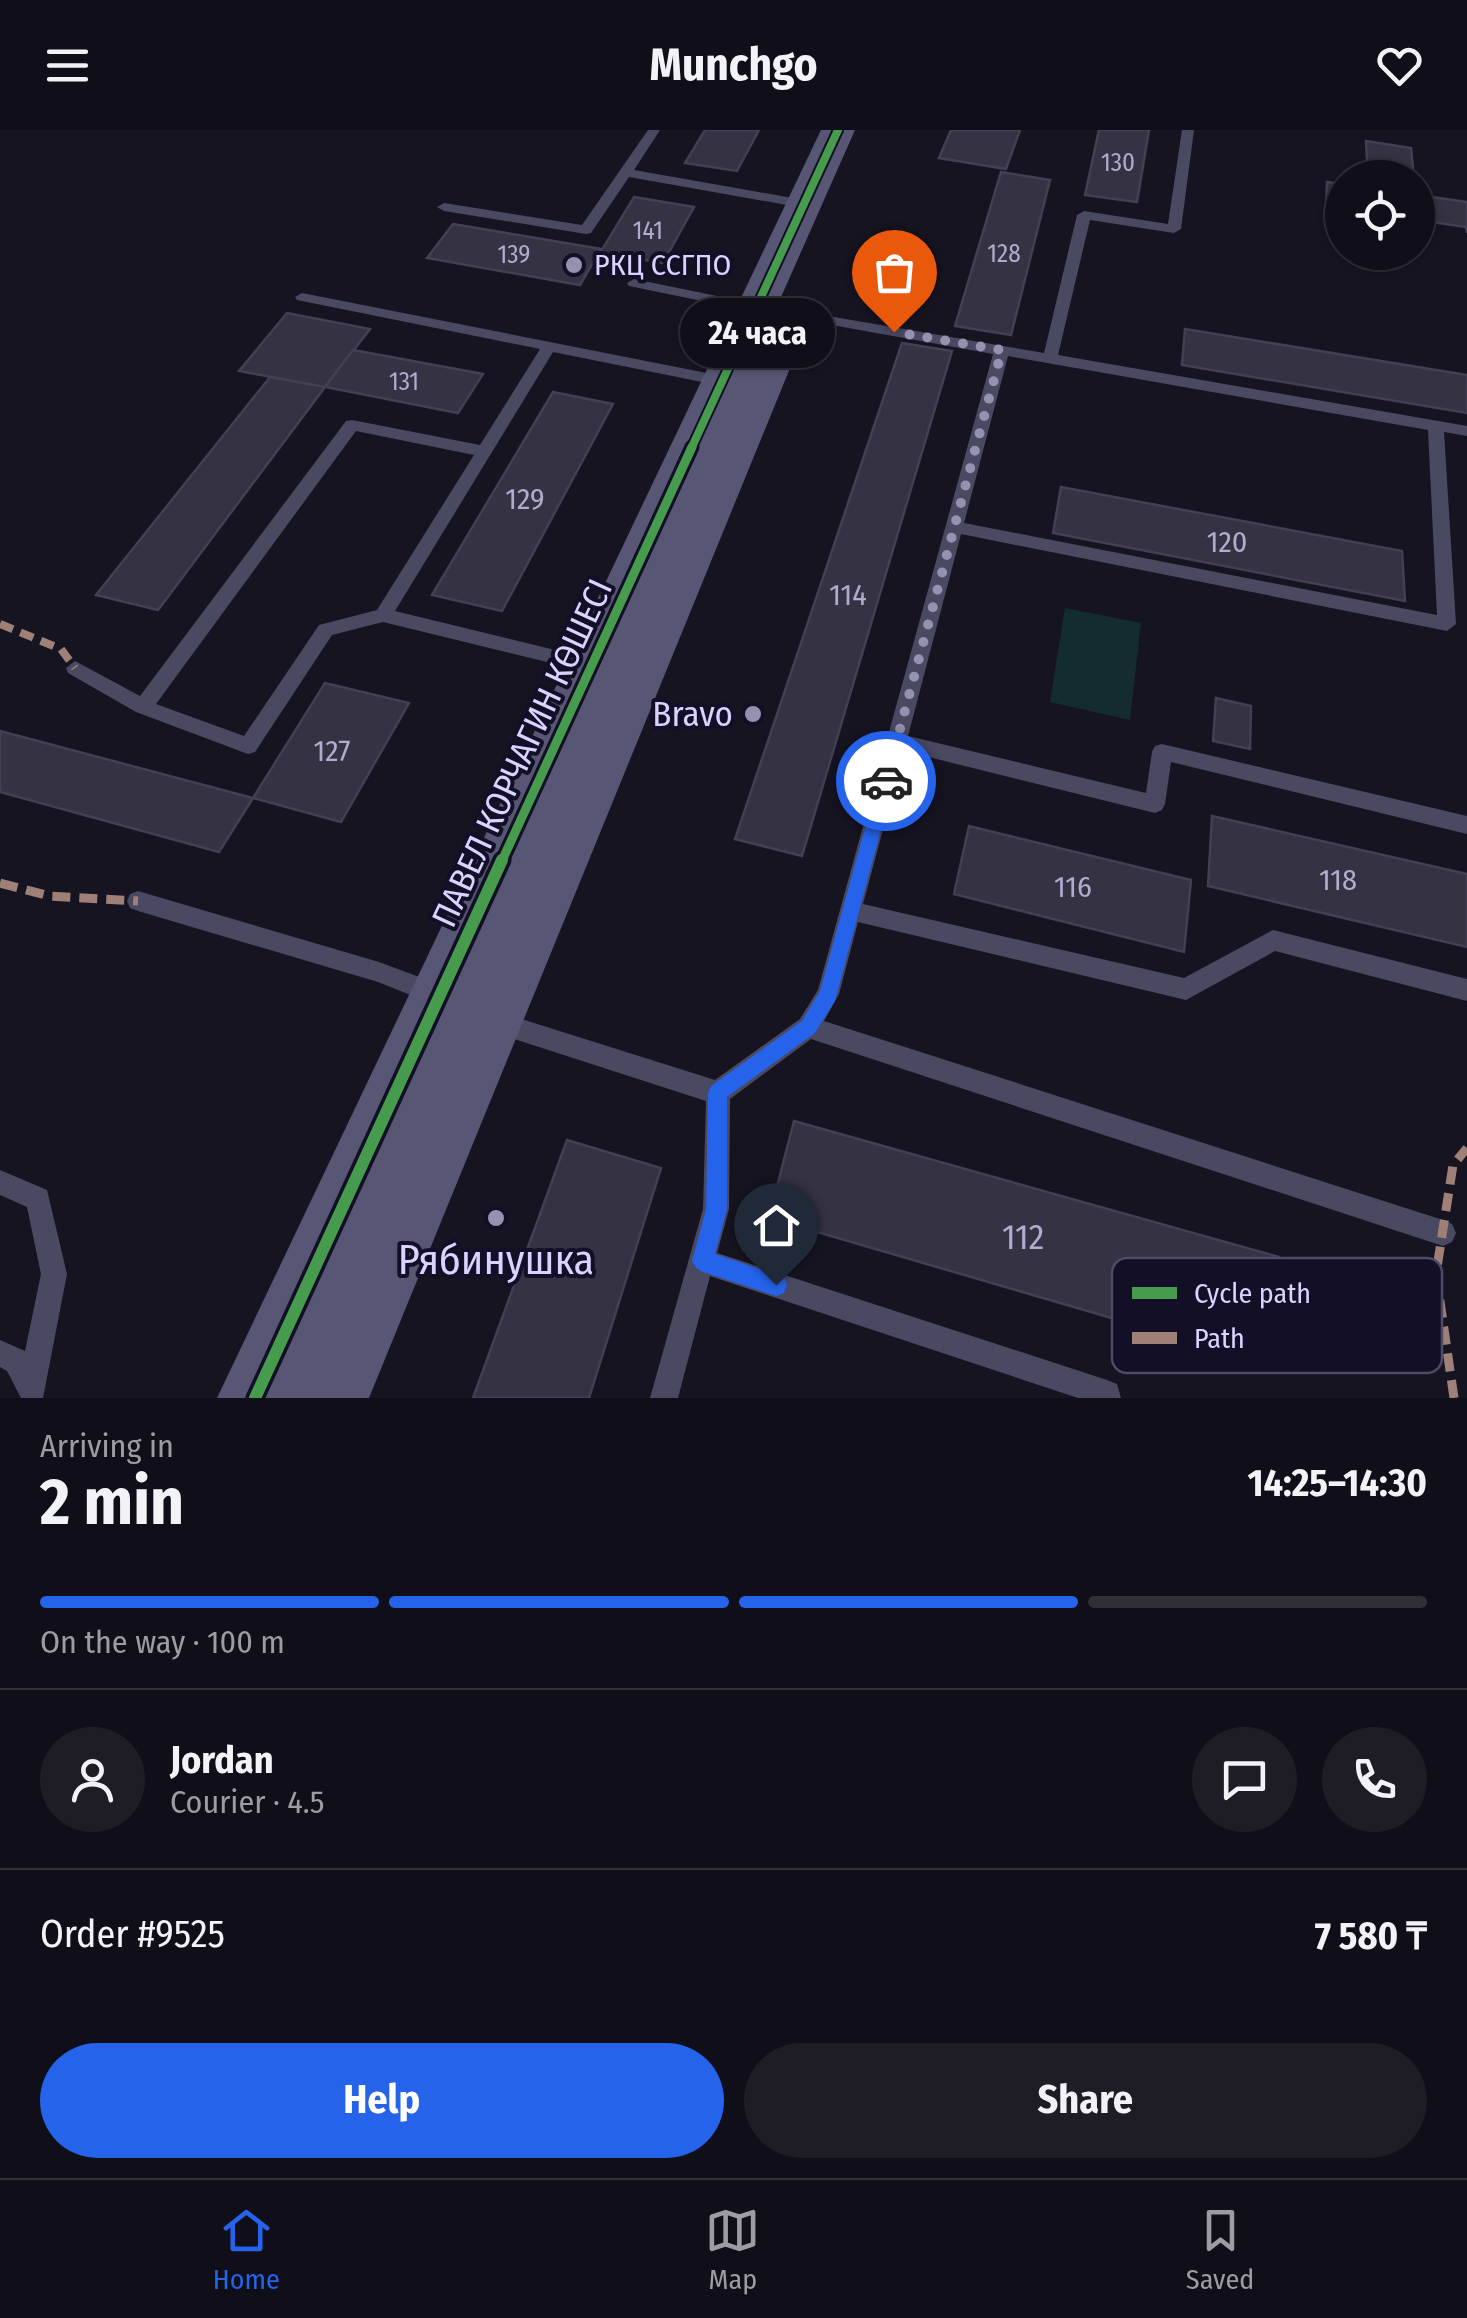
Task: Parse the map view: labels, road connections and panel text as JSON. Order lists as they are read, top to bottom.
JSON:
{
  "streets": {
    "street": ["ПАВЕЛ КОРЧАГИН КӨШЕСІ"]
  },
  "places": [
    "РКЦ ССГПО",
    "24 часа",
    "Bravo",
    "Рябинушка"
  ],
  "house_numbers": [
    "130",
    "141",
    "128",
    "139",
    "131",
    "129",
    "120",
    "114",
    "127",
    "118",
    "116",
    "112"
  ],
  "legend": ["Cycle path", "Path"],
  "page": {
    "header": "Munchgo",
    "bubble": "24 часа",
    "heading": ["2 min", "Arriving in", "14:25–14:30"],
    "panel": [
      "Jordan",
      "Courier · 4.5",
      "Order #9525",
      "7 580 ₸"
    ],
    "bar": "On the way · 100 m",
    "buttons": ["Help", "Share"],
    "tabs": ["Home", "Map", "Saved"]
  }
}
